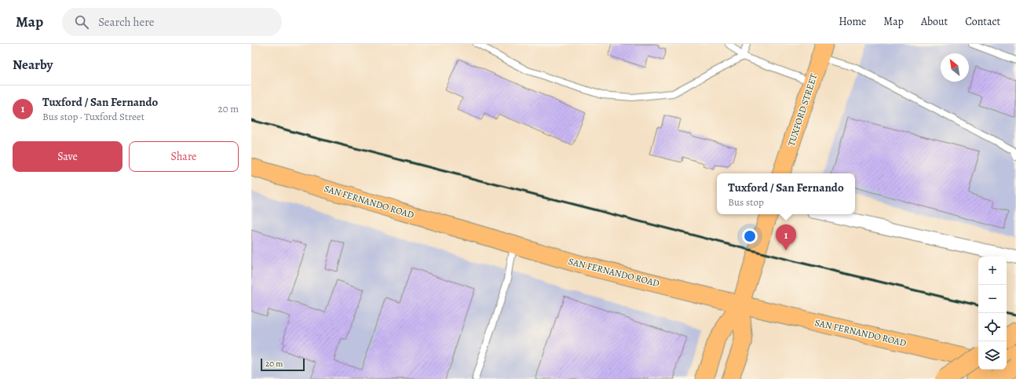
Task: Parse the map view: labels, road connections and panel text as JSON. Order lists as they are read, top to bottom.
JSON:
{
  "streets": {
    "main road": ["TUXFORD STREET", "SAN FERNANDO ROAD"]
  },
  "scale_bar": "20 m",
  "north": "top left",
  "page": {
    "header": "Map",
    "search": "Search here",
    "nav": [
      "Home",
      "Map",
      "About",
      "Contact"
    ],
    "heading": "Nearby",
    "list": [
      {
        "mark": "1",
        "name": "Tuxford / San Fernando",
        "note": "Bus stop · Tuxford Street",
        "value": "20 m"
      }
    ],
    "buttons": ["Save", "Share"],
    "popup": ["Tuxford / San Fernando", "Bus stop"],
    "pins": "1",
    "map_buttons": ["+", "−"],
    "scale": "20 m"
  }
}
